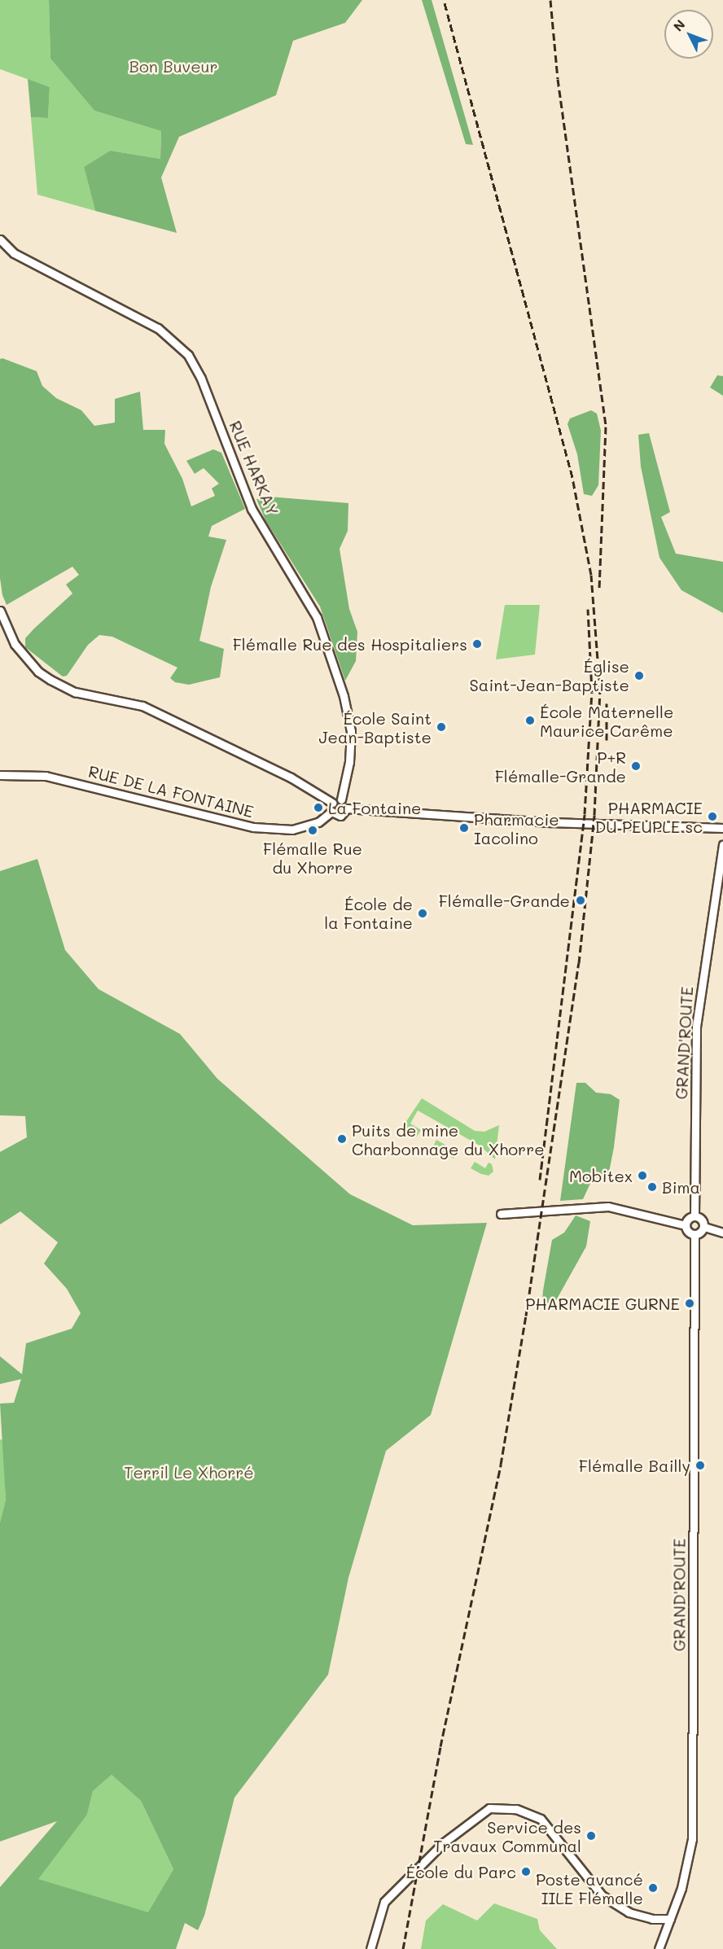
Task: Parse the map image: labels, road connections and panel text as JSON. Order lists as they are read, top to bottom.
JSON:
{
  "streets": {
    "street": ["RUE HARKAY", "RUE DE LA FONTAINE", "GRAND'ROUTE"]
  },
  "crossings": [
    ["RUE HARKAY", "RUE DE LA FONTAINE"]
  ],
  "parks": ["Bon Buveur", "Terril Le Xhorré"],
  "places": [
    "Flémalle Rue des Hospitaliers",
    "Église Saint-Jean-Baptiste",
    "École Maternelle Maurice Carême",
    "École Saint Jean-Baptiste",
    "P+R Flémalle-Grande",
    "La Fontaine",
    "PHARMACIE DU PEUPLE sc",
    "Pharmacie Iacolino",
    "Flémalle Rue du Xhorre",
    "Flémalle-Grande",
    "École de la Fontaine",
    "Puits de mine Charbonnage du Xhorre",
    "Mobitex",
    "Bima",
    "PHARMACIE GURNE",
    "Flémalle Bailly",
    "Service des Travaux Communal",
    "École du Parc",
    "Poste avancé IILE Flémalle"
  ],
  "north": "top left"
}
